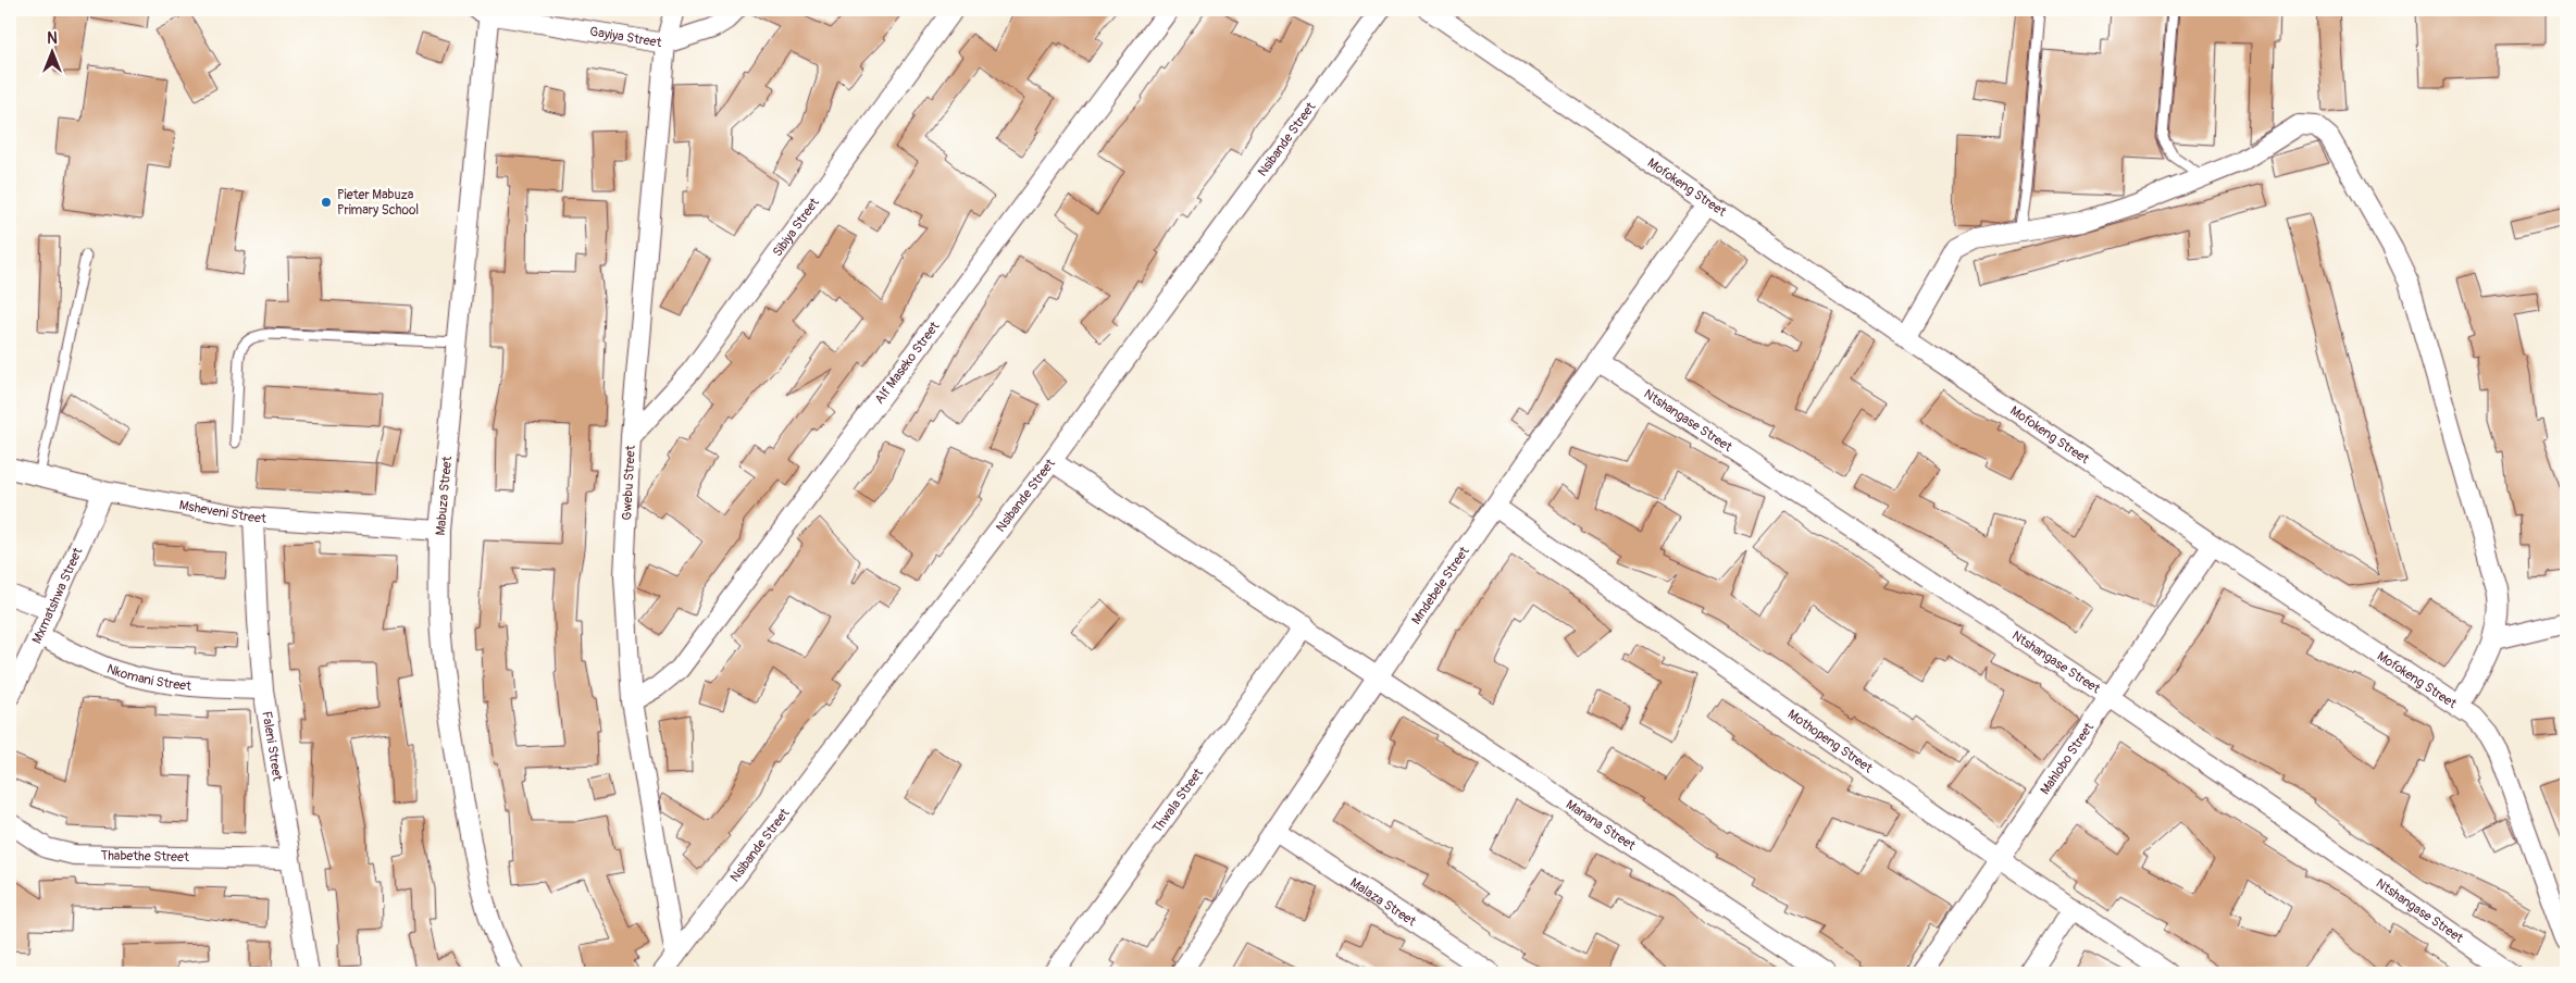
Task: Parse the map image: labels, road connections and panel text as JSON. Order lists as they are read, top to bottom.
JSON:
{
  "streets": {
    "street": [
      "Gayiya Street",
      "Nsibande Street",
      "Mofokeng Street",
      "Sibiya Street",
      "Alf Maseko Street",
      "Ntshangase Street",
      "Gwebu Street",
      "Mabuza Street",
      "Msheveni Street",
      "Mndebele Street",
      "Mxmatshwa Street",
      "Nkomani Street",
      "Mothopeng Street",
      "Faleni Street",
      "Mahlobo Street",
      "Thwala Street",
      "Manana Street",
      "Thabethe Street",
      "Malaza Street"
    ]
  },
  "crossings": [
    ["Gayiya Street", "Gwebu Street"],
    ["Gayiya Street", "Mabuza Street"],
    ["Nsibande Street", "Gwebu Street"],
    ["Nsibande Street", "Manana Street"],
    ["Mofokeng Street", "Mndebele Street"],
    ["Mofokeng Street", "Mahlobo Street"],
    ["Sibiya Street", "Gwebu Street"],
    ["Alf Maseko Street", "Gwebu Street"],
    ["Ntshangase Street", "Mndebele Street"],
    ["Ntshangase Street", "Mahlobo Street"],
    ["Mabuza Street", "Msheveni Street"],
    ["Msheveni Street", "Mxmatshwa Street"],
    ["Msheveni Street", "Faleni Street"],
    ["Mndebele Street", "Mothopeng Street"],
    ["Mndebele Street", "Manana Street"],
    ["Mndebele Street", "Malaza Street"],
    ["Mxmatshwa Street", "Nkomani Street"],
    ["Nkomani Street", "Faleni Street"],
    ["Mothopeng Street", "Mahlobo Street"],
    ["Faleni Street", "Thabethe Street"],
    ["Thwala Street", "Manana Street"]
  ],
  "places": ["Pieter Mabuza Primary School"],
  "north": "top"
}
